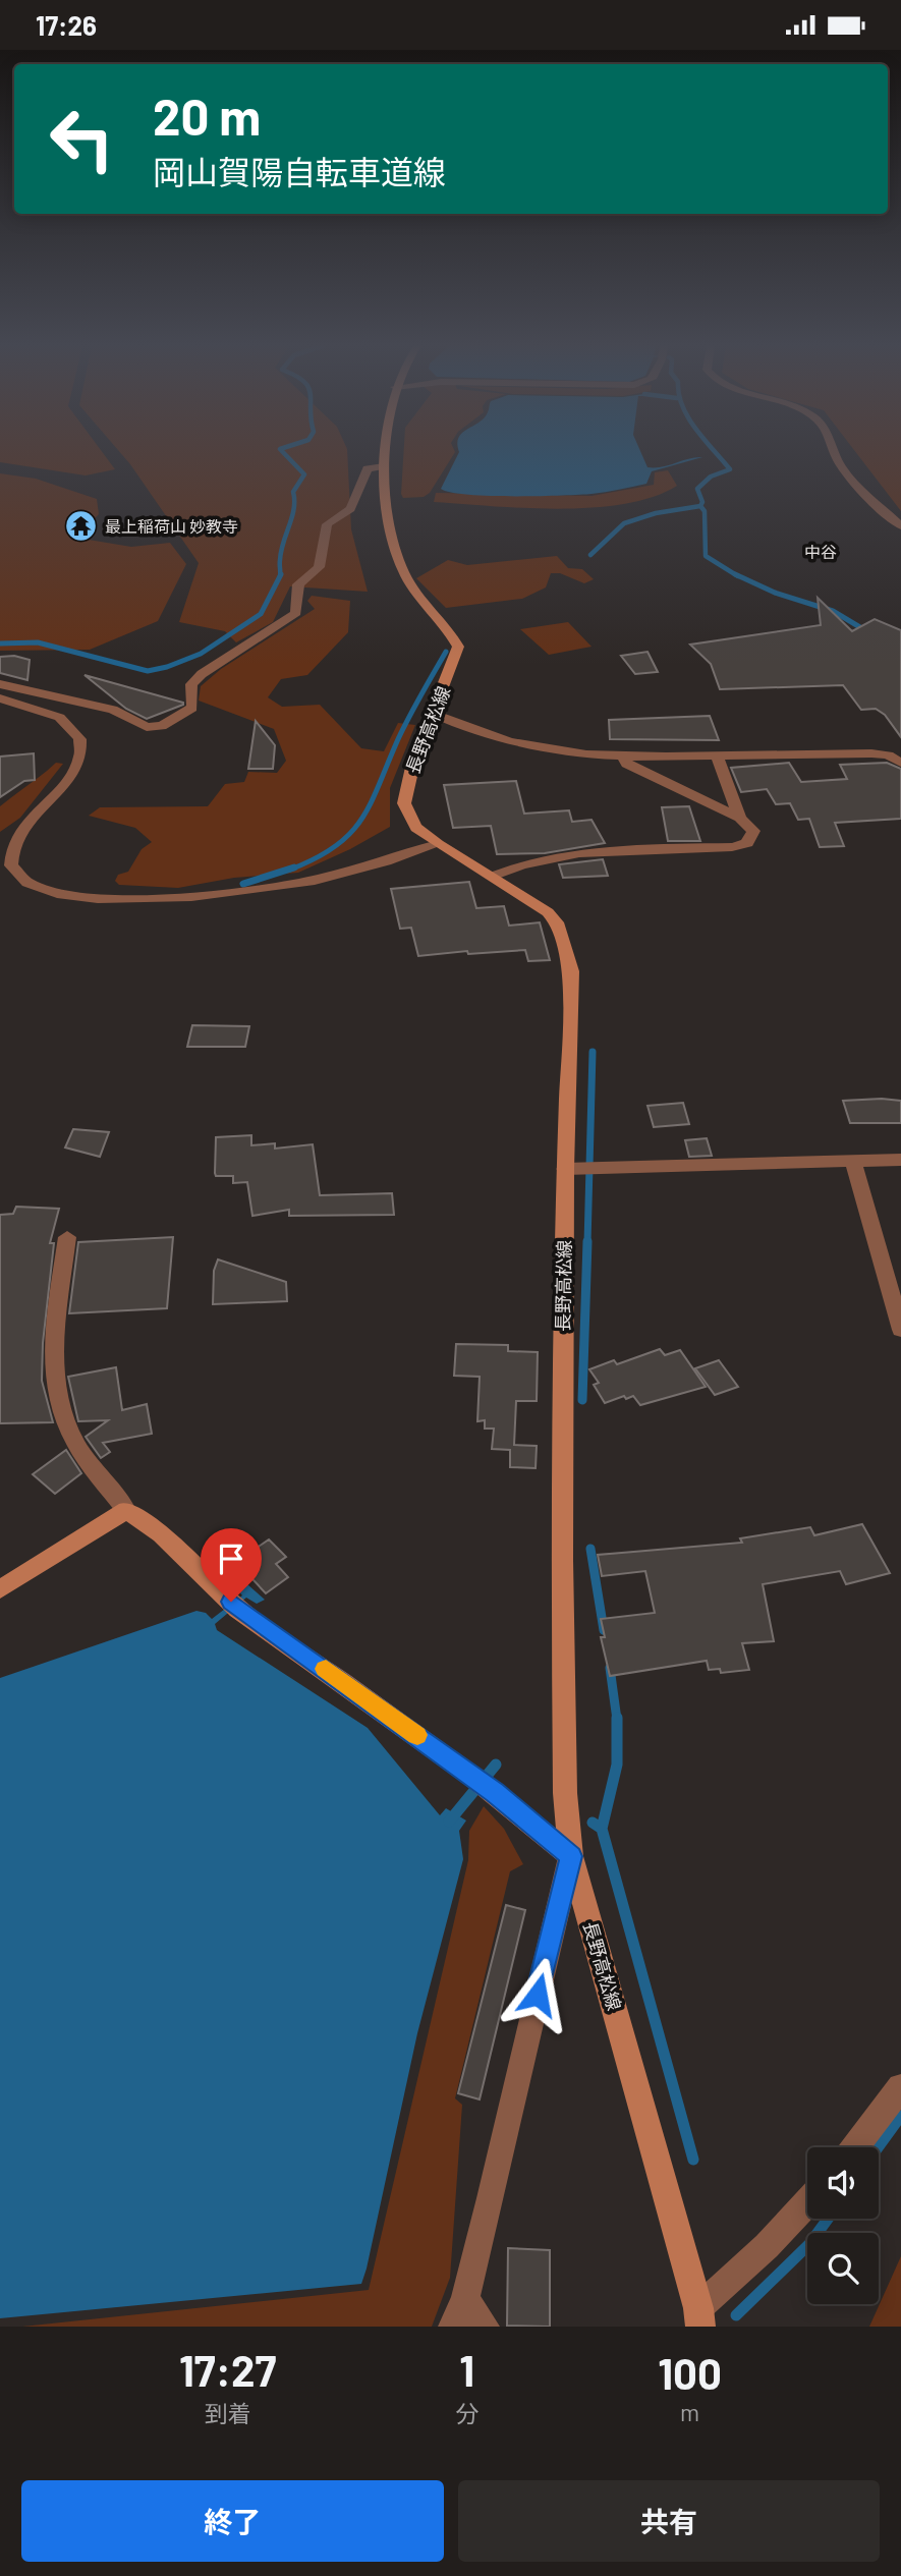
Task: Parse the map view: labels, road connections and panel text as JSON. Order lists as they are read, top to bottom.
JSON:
{
  "streets": {
    "main road": ["長野高松線"]
  },
  "districts": ["中谷"],
  "places": {
    "temple": ["最上稲荷山 妙教寺"]
  },
  "page": {
    "status": "17:26",
    "turn": ["20 m", "岡山賀陽自転車道線"],
    "eta": [
      "17:27",
      "到着",
      "1",
      "分",
      "100",
      "m"
    ],
    "buttons": ["終了", "共有"]
  }
}
